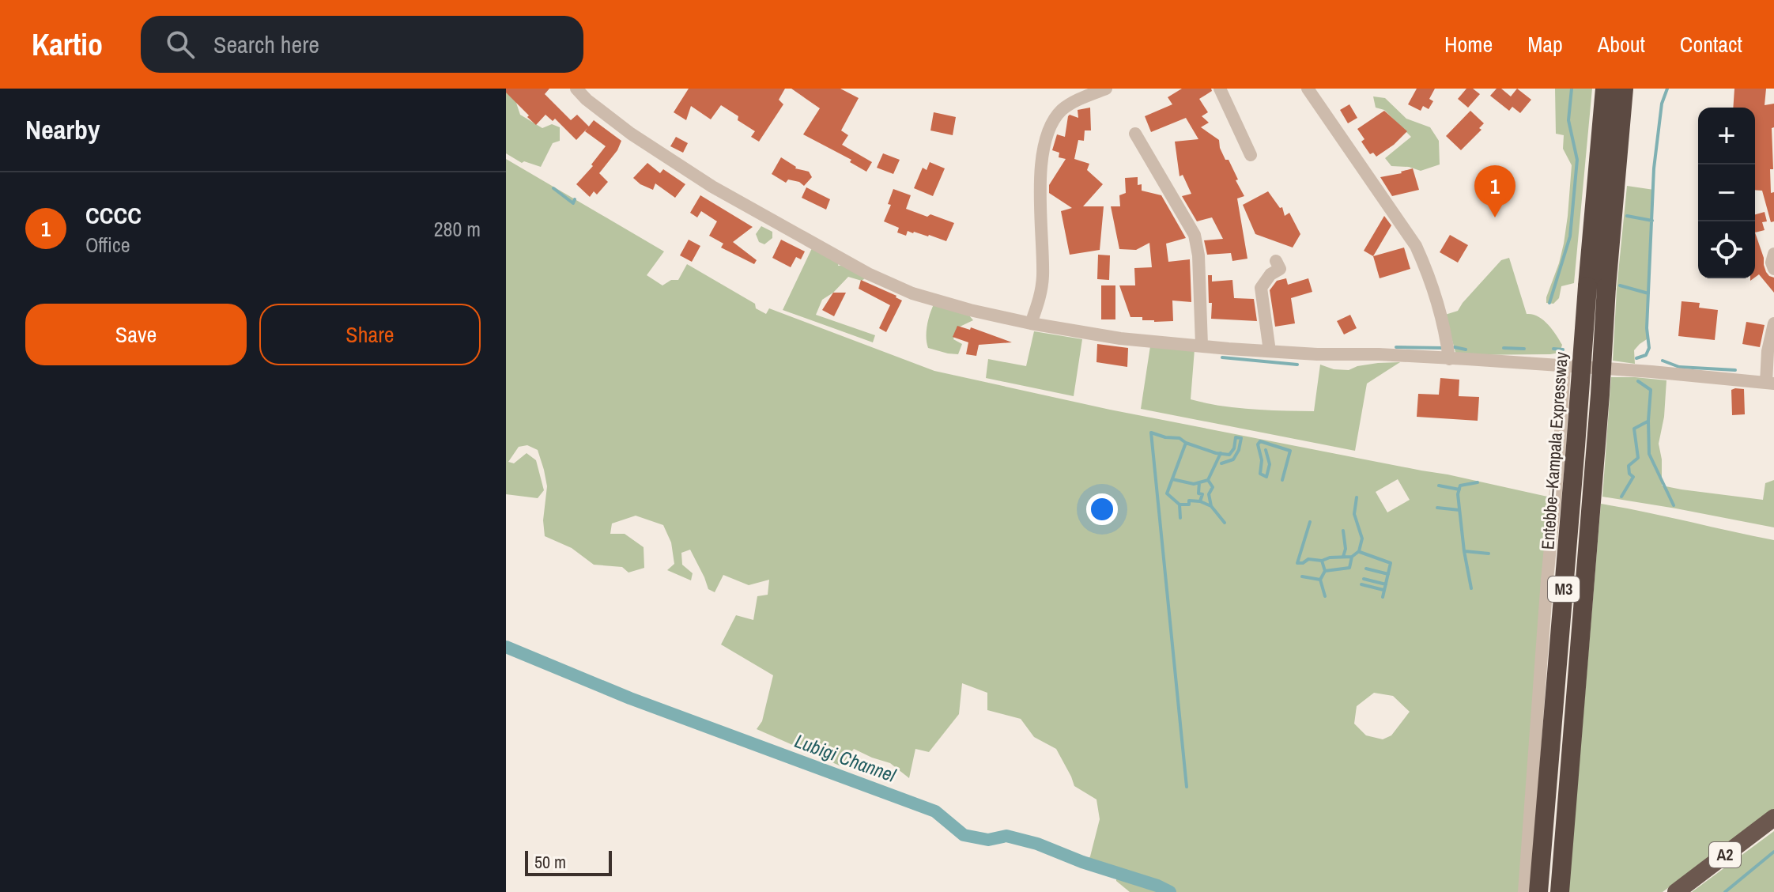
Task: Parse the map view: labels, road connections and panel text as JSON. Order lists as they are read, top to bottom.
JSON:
{
  "streets": {
    "highway": ["Entebbe–Kampala Expressway", "M3", "A2"]
  },
  "water": ["Lubigi Channel"],
  "scale_bar": "50 m",
  "page": {
    "header": "Kartio",
    "search": "Search here",
    "nav": [
      "Home",
      "Map",
      "About",
      "Contact"
    ],
    "heading": "Nearby",
    "map_buttons": ["+", "−"],
    "pins": "1",
    "list": [
      {
        "mark": "1",
        "name": "CCCC",
        "note": "Office",
        "value": "280 m"
      }
    ],
    "buttons": ["Save", "Share"],
    "scale": "50 m"
  }
}
